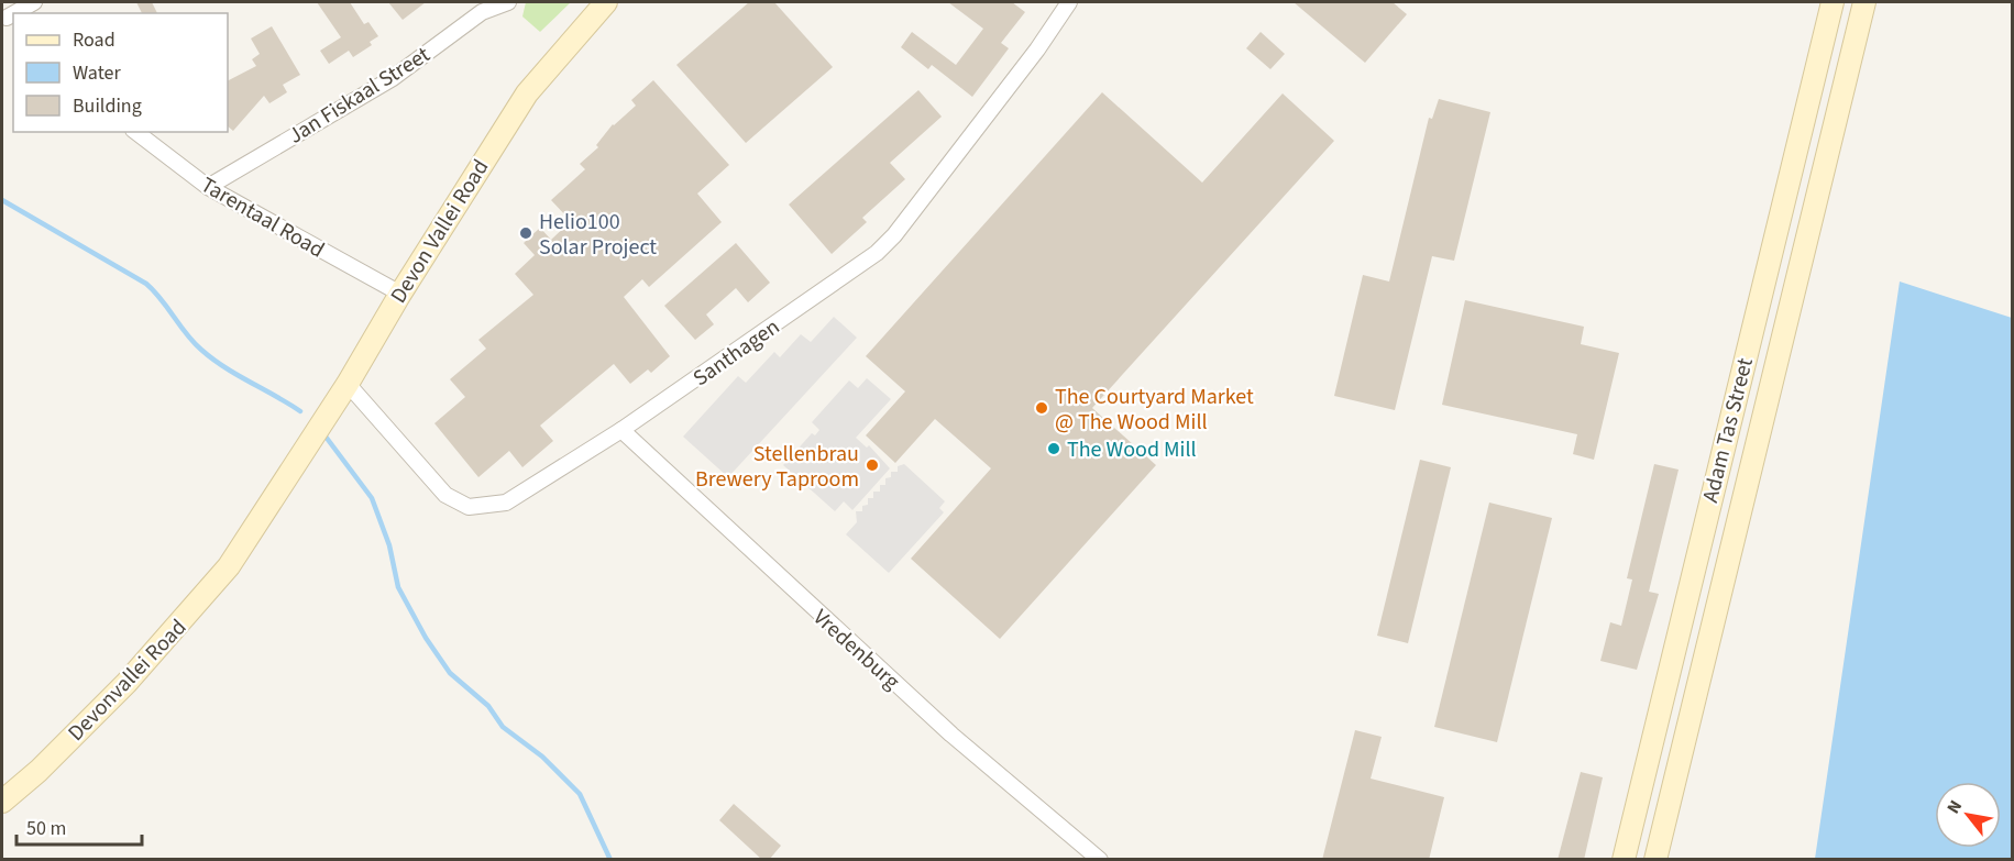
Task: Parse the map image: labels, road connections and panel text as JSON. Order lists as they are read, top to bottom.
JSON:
{
  "streets": {
    "main road": ["Devon Vallei Road", "Adam Tas Street", "Devonvallei Road"],
    "street": [
      "Jan Fiskaal Street",
      "Tarentaal Road",
      "Santhagen",
      "Vredenburg"
    ]
  },
  "crossings": [
    ["Jan Fiskaal Street", "Tarentaal Road"],
    ["Tarentaal Road", "Devon Vallei Road"],
    ["Devon Vallei Road", "Santhagen"],
    ["Devon Vallei Road", "Devonvallei Road"],
    ["Santhagen", "Vredenburg"]
  ],
  "places": [
    "Helio100 Solar Project",
    "The Courtyard Market @ The Wood Mill",
    "The Wood Mill",
    "Stellenbrau Brewery Taproom"
  ],
  "legend": ["Road", "Water", "Building"],
  "scale_bar": "50 m",
  "north": "top left"
}
